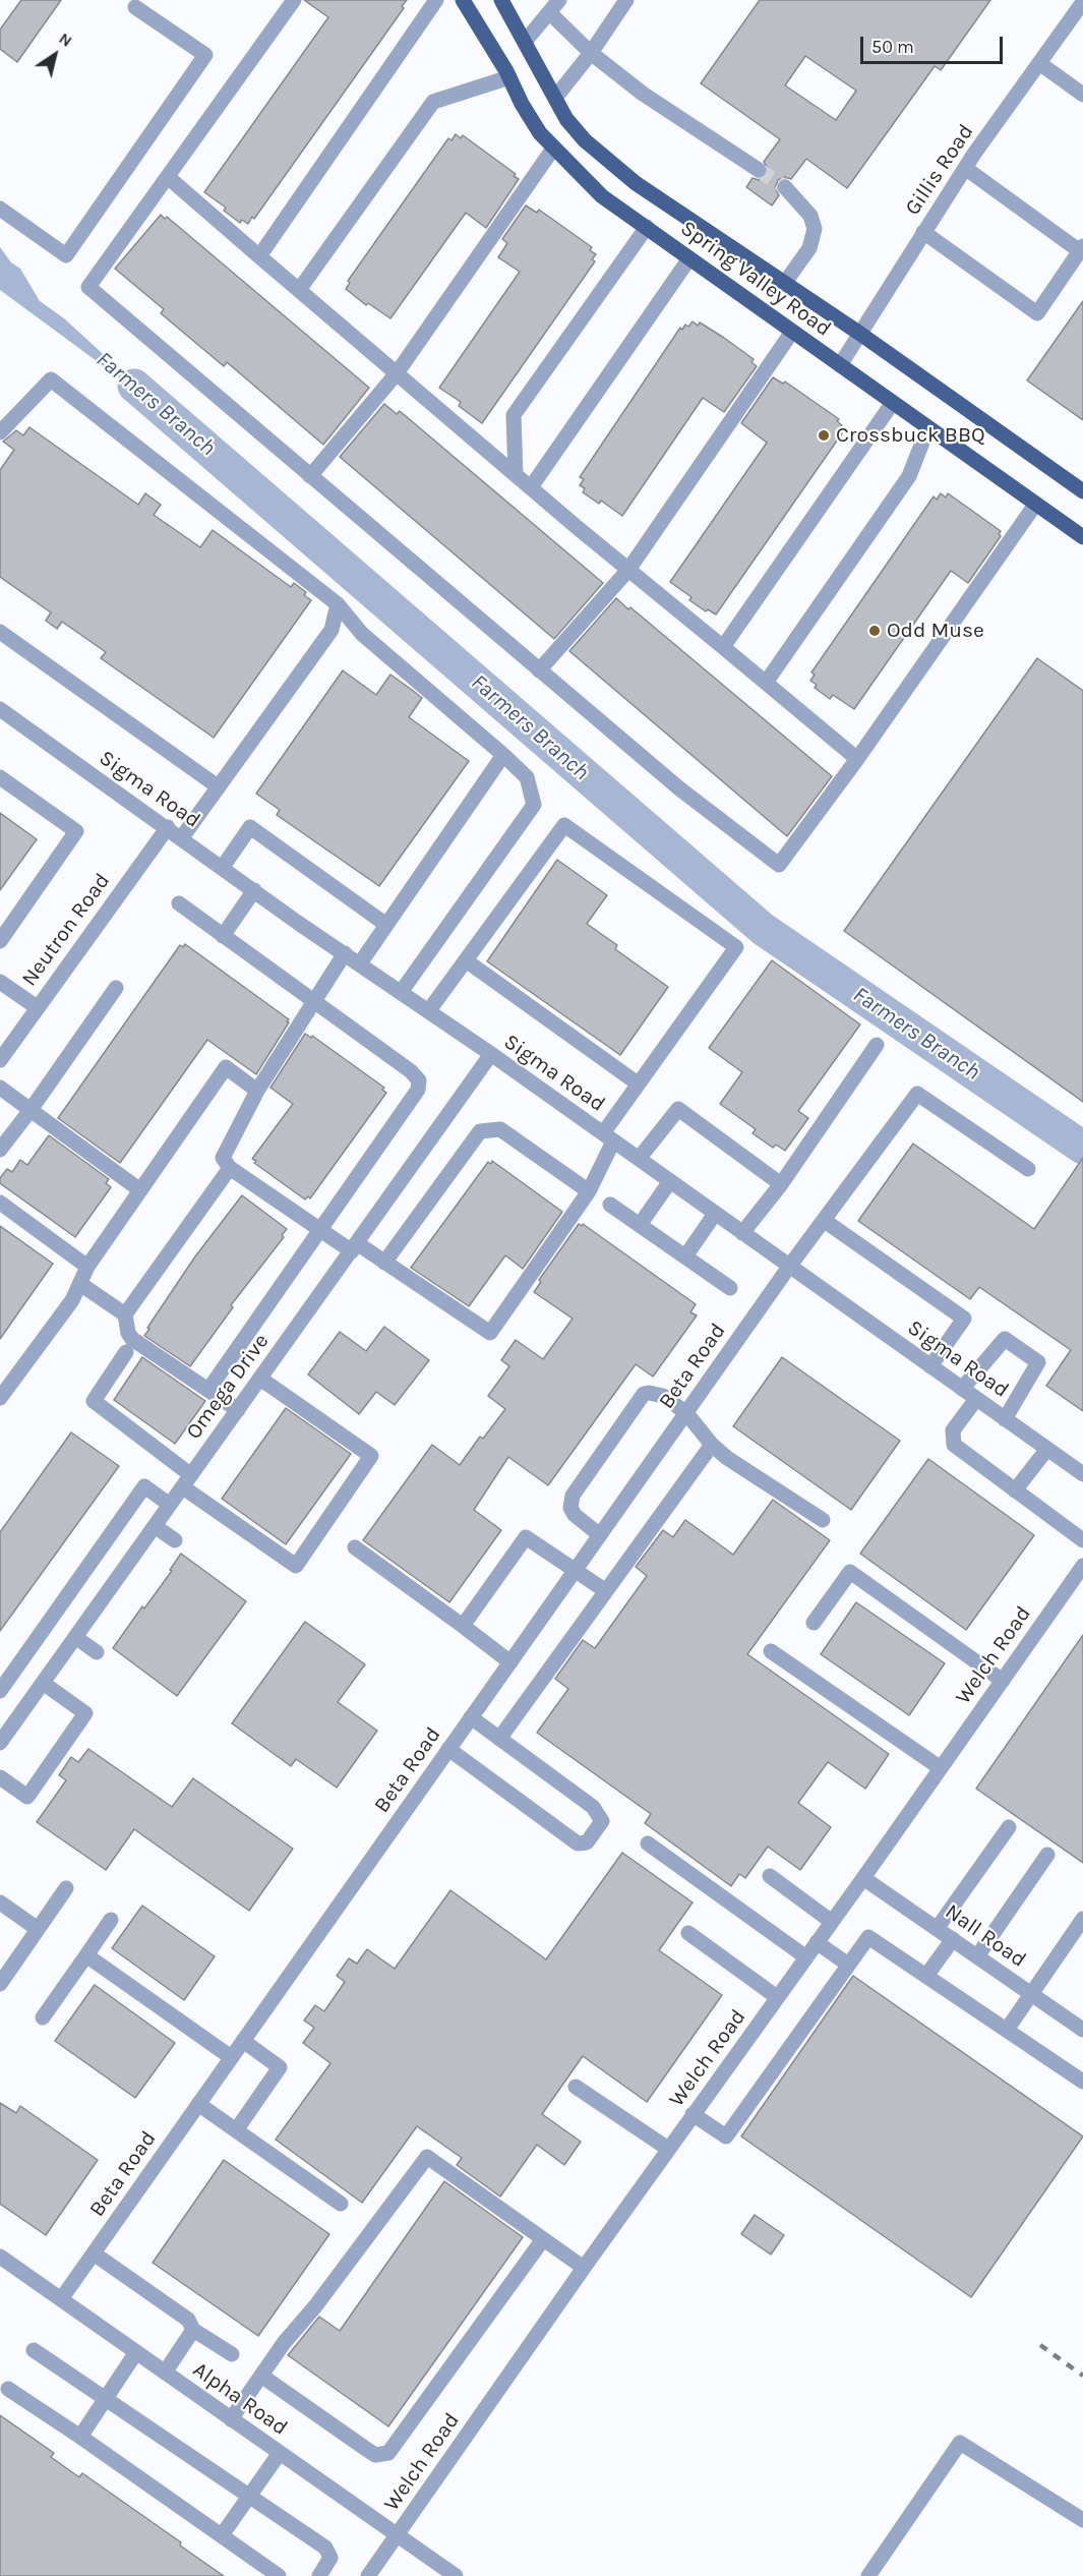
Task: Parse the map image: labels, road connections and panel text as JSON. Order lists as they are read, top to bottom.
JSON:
{
  "streets": {
    "main road": ["Spring Valley Road"],
    "street": [
      "Gillis Road",
      "Sigma Road",
      "Neutron Road",
      "Beta Road",
      "Omega Drive",
      "Welch Road",
      "Nall Road",
      "Alpha Road"
    ]
  },
  "crossings": [
    ["Gillis Road", "Spring Valley Road"],
    ["Sigma Road", "Neutron Road"],
    ["Sigma Road", "Beta Road"],
    ["Sigma Road", "Omega Drive"],
    ["Beta Road", "Alpha Road"],
    ["Welch Road", "Nall Road"],
    ["Welch Road", "Alpha Road"]
  ],
  "water": ["Farmers Branch"],
  "places": ["Crossbuck BBQ", "Odd Muse"],
  "scale_bar": "50 m",
  "north": "top right"
}
